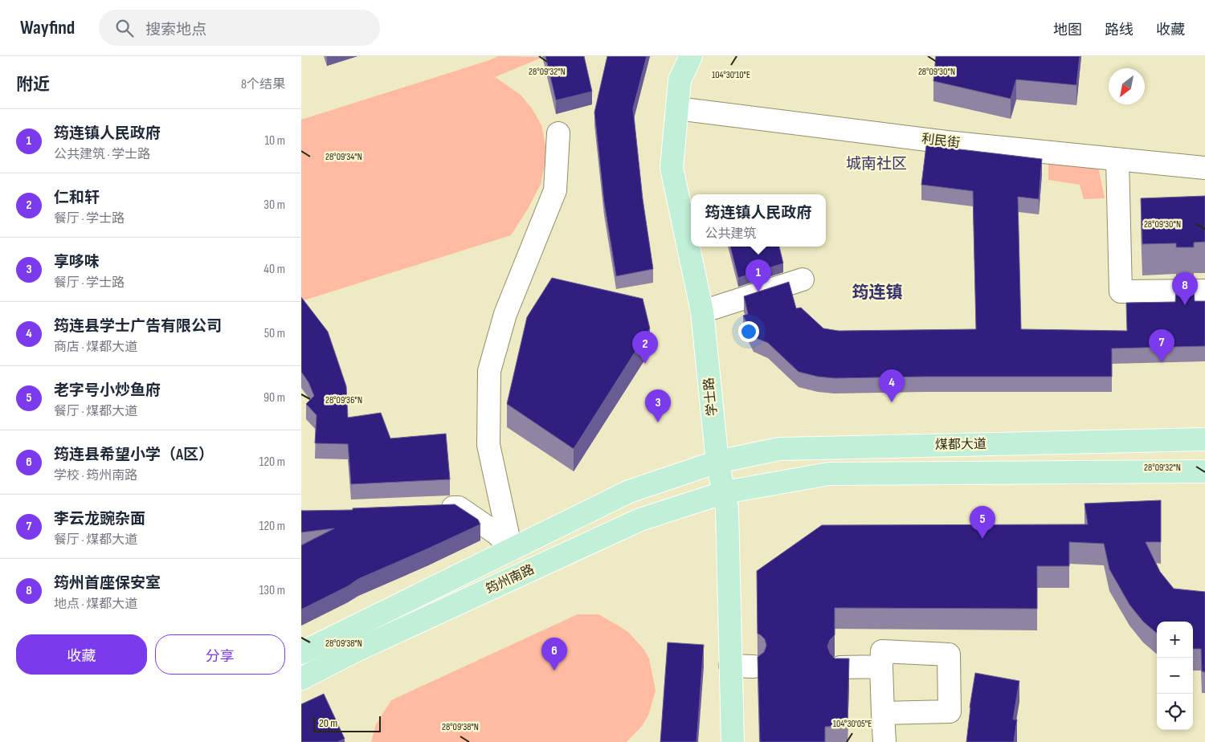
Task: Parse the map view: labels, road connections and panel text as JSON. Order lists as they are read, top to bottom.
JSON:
{
  "streets": {
    "main road": ["学士路", "煤都大道", "筠州南路"],
    "street": ["利民街"]
  },
  "crossings": [
    ["利民街", "学士路"],
    ["学士路", "煤都大道"],
    ["学士路", "筠州南路"],
    ["煤都大道", "筠州南路"]
  ],
  "districts": ["城南社区", "筠连镇"],
  "scale_bar": "20 m",
  "north": "bottom left",
  "page": {
    "header": "Wayfind",
    "search": "搜索地点",
    "nav": ["地图", "路线", "收藏"],
    "heading": ["附近", "8个结果"],
    "list": [
      {
        "mark": "1",
        "name": "筠连镇人民政府",
        "note": "公共建筑 · 学士路",
        "value": "10 m"
      },
      {
        "mark": "2",
        "name": "仁和轩",
        "note": "餐厅 · 学士路",
        "value": "30 m"
      },
      {
        "mark": "3",
        "name": "享哆味",
        "note": "餐厅 · 学士路",
        "value": "40 m"
      },
      {
        "mark": "4",
        "name": "筠连县学士广告有限公司",
        "note": "商店 · 煤都大道",
        "value": "50 m"
      },
      {
        "mark": "5",
        "name": "老字号小炒鱼府",
        "note": "餐厅 · 煤都大道",
        "value": "90 m"
      },
      {
        "mark": "6",
        "name": "筠连县希望小学（A区）",
        "note": "学校 · 筠州南路",
        "value": "120 m"
      },
      {
        "mark": "7",
        "name": "李云龙豌杂面",
        "note": "餐厅 · 煤都大道",
        "value": "120 m"
      },
      {
        "mark": "8",
        "name": "筠州首座保安室",
        "note": "地点 · 煤都大道",
        "value": "130 m"
      }
    ],
    "popup": ["筠连镇人民政府", "公共建筑"],
    "pins": [
      "1",
      "8",
      "7",
      "2",
      "4",
      "3",
      "5",
      "6"
    ],
    "map_buttons": ["+", "−"],
    "buttons": ["收藏", "分享"],
    "scale": "20 m"
  },
  "coordinates": [
    "28°09'30\"N",
    "28°09'32\"N",
    "104°30'10\"E",
    "28°09'34\"N",
    "28°09'36\"N",
    "28°09'38\"N",
    "104°30'05\"E"
  ]
}
